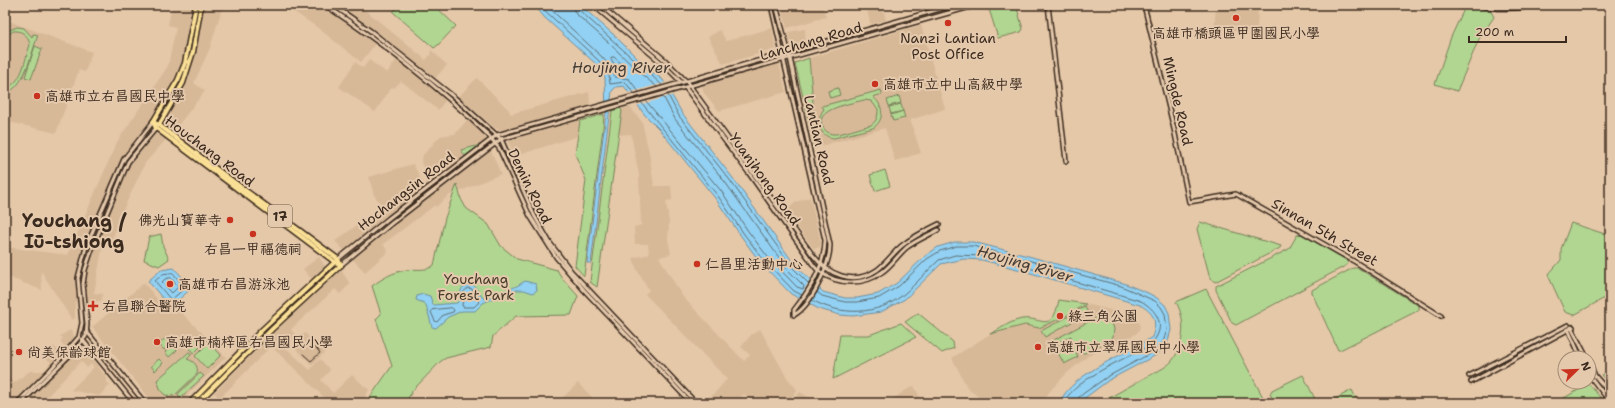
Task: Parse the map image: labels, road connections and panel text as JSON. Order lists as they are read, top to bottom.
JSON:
{
  "streets": {
    "main road": ["Houchang Road", "17"],
    "street": [
      "Lanchang Road",
      "Mingde Road",
      "Lantian Road",
      "Yuanjhong Road",
      "Demin Road",
      "Hochangsin Road",
      "Sinnan 5th Street"
    ]
  },
  "crossings": [
    ["Lanchang Road", "Lantian Road"],
    ["Lanchang Road", "Yuanjhong Road"],
    ["Mingde Road", "Sinnan 5th Street"],
    ["Lantian Road", "Yuanjhong Road"],
    ["Houchang Road", "Hochangsin Road"],
    ["Demin Road", "Hochangsin Road"]
  ],
  "districts": ["Youchang / Iū-tshiong"],
  "water": ["Houjing River"],
  "parks": ["Youchang Forest Park"],
  "places": {
    "other": [
      "高雄市橋頭區甲圍國民小學",
      "Nanzi Lantian Post Office",
      "高雄市立中山高級中學",
      "高雄市立右昌國民中學",
      "佛光山寶華寺",
      "右昌一甲福德祠",
      "仁昌里活動中心",
      "高雄市右昌游泳池",
      "綠三角公園",
      "高雄市楠梓區右昌國民小學",
      "高雄市立翠屏國民中小學",
      "尚美保齡球館"
    ],
    "health": ["右昌聯合醫院"]
  },
  "scale_bar": "200 m",
  "north": "top right"
}
